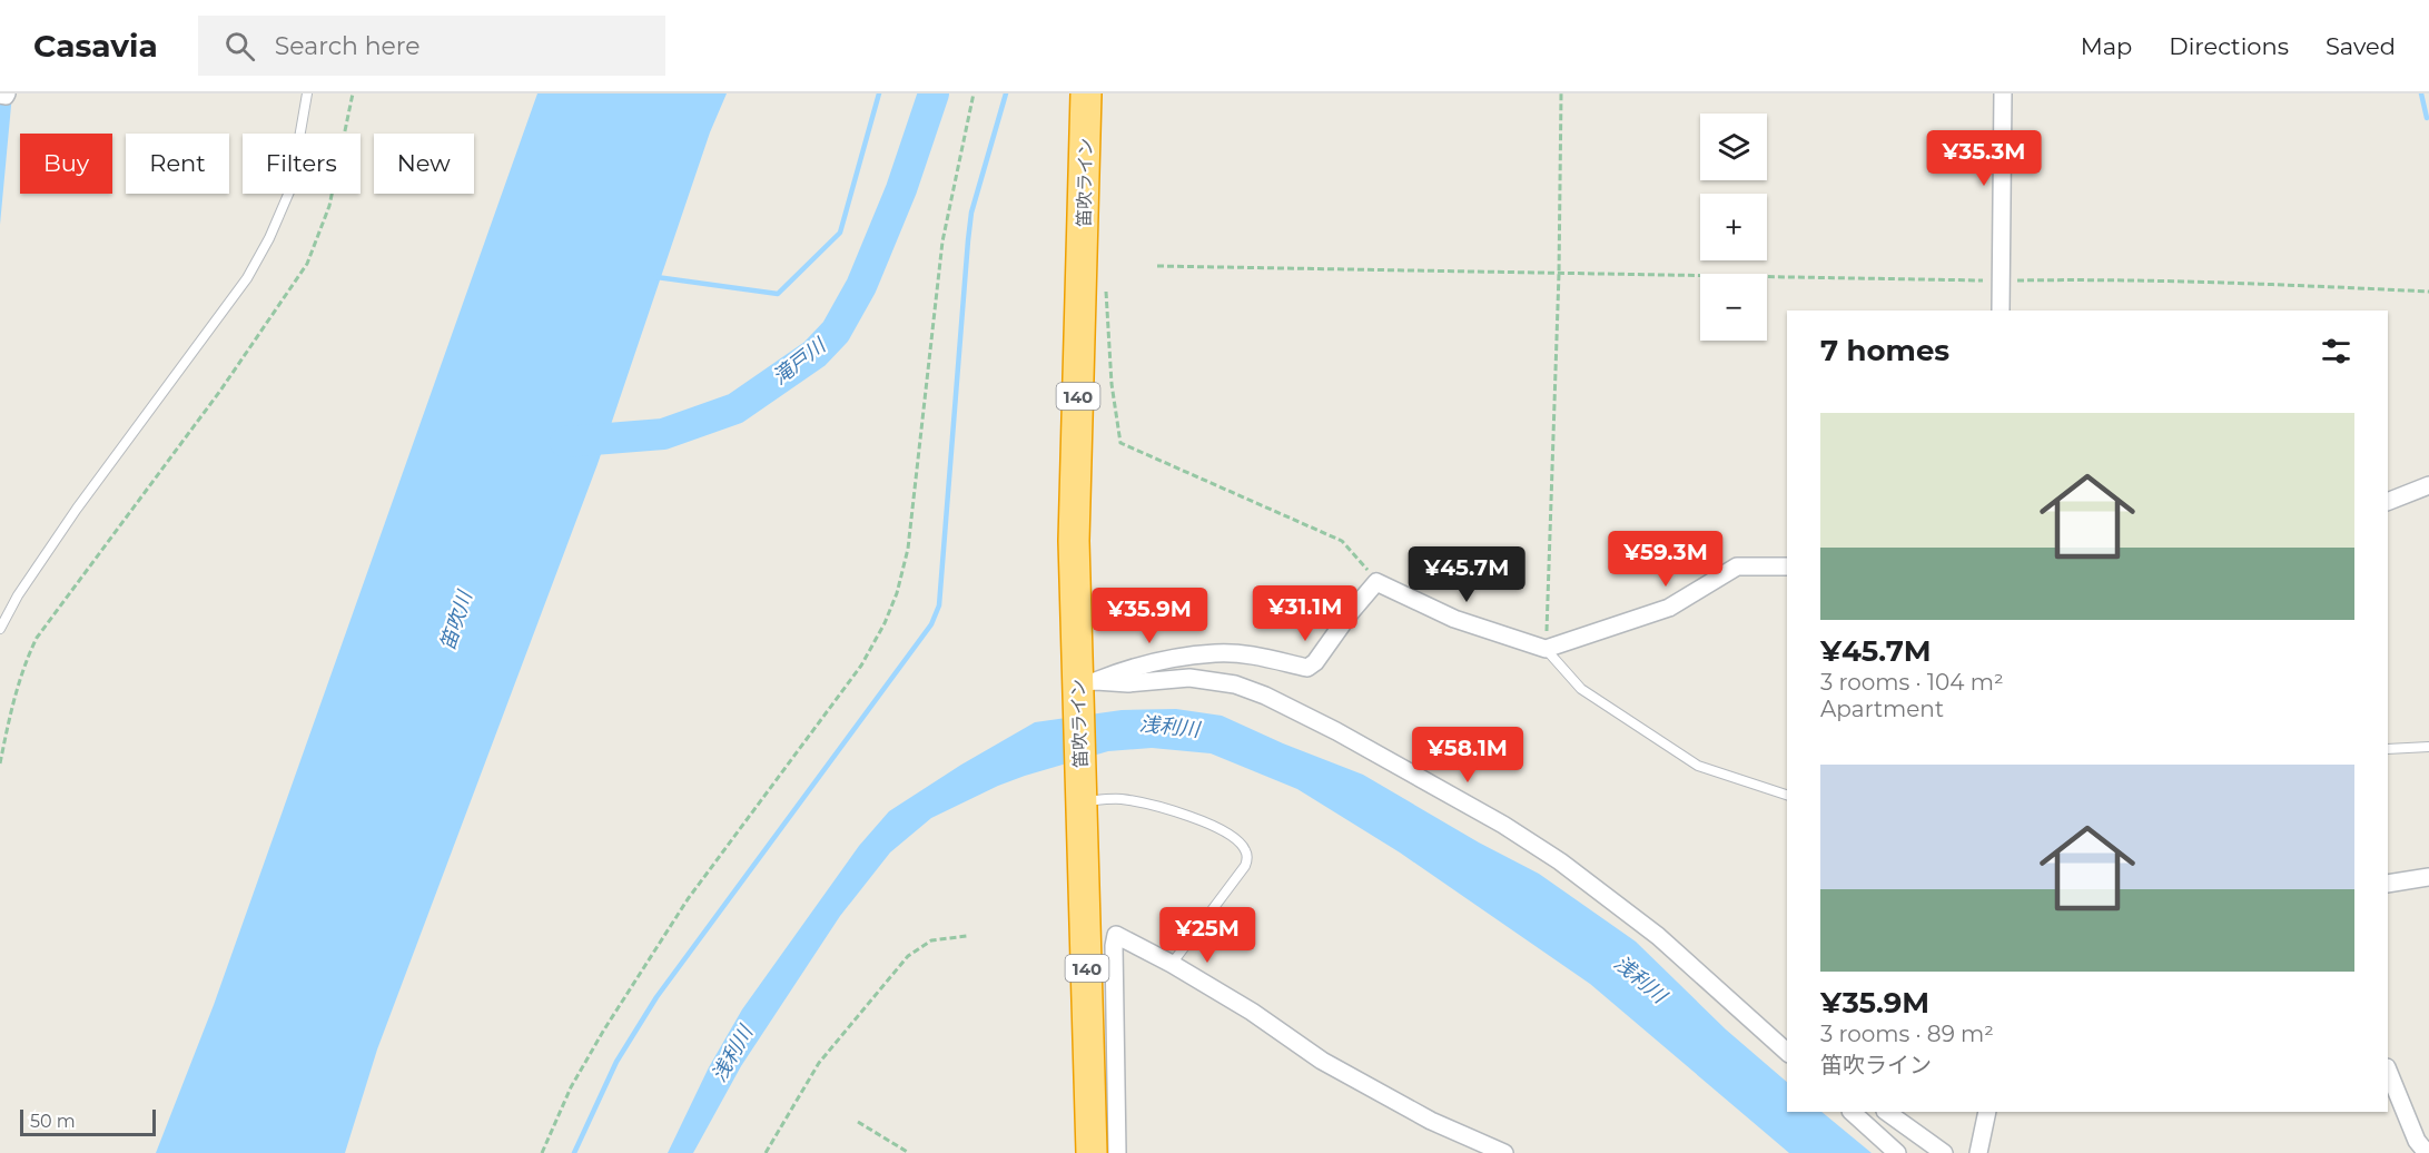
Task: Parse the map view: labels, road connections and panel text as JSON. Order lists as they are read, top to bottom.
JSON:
{
  "streets": {
    "highway": ["笛吹ライン", "140"]
  },
  "water": ["滝戸川", "笛吹川", "浅利川"],
  "scale_bar": "50 m",
  "page": {
    "header": "Casavia",
    "search": "Search here",
    "nav": ["Map", "Directions", "Saved"],
    "map_buttons": ["+", "−"],
    "price": [
      "¥35.3M",
      "¥59.3M",
      "¥45.7M",
      "¥31.1M",
      "¥35.9M",
      "¥58.1M",
      "¥25M"
    ],
    "chip": [
      "Buy",
      "Rent",
      "Filters",
      "New"
    ],
    "heading": "7 homes",
    "list": [
      {
        "name": "¥45.7M",
        "note": "3 rooms · 104 m² · Apartment"
      },
      {
        "name": "¥35.9M",
        "note": "3 rooms · 89 m² · 笛吹ライン"
      }
    ],
    "scale": "50 m"
  }
}
